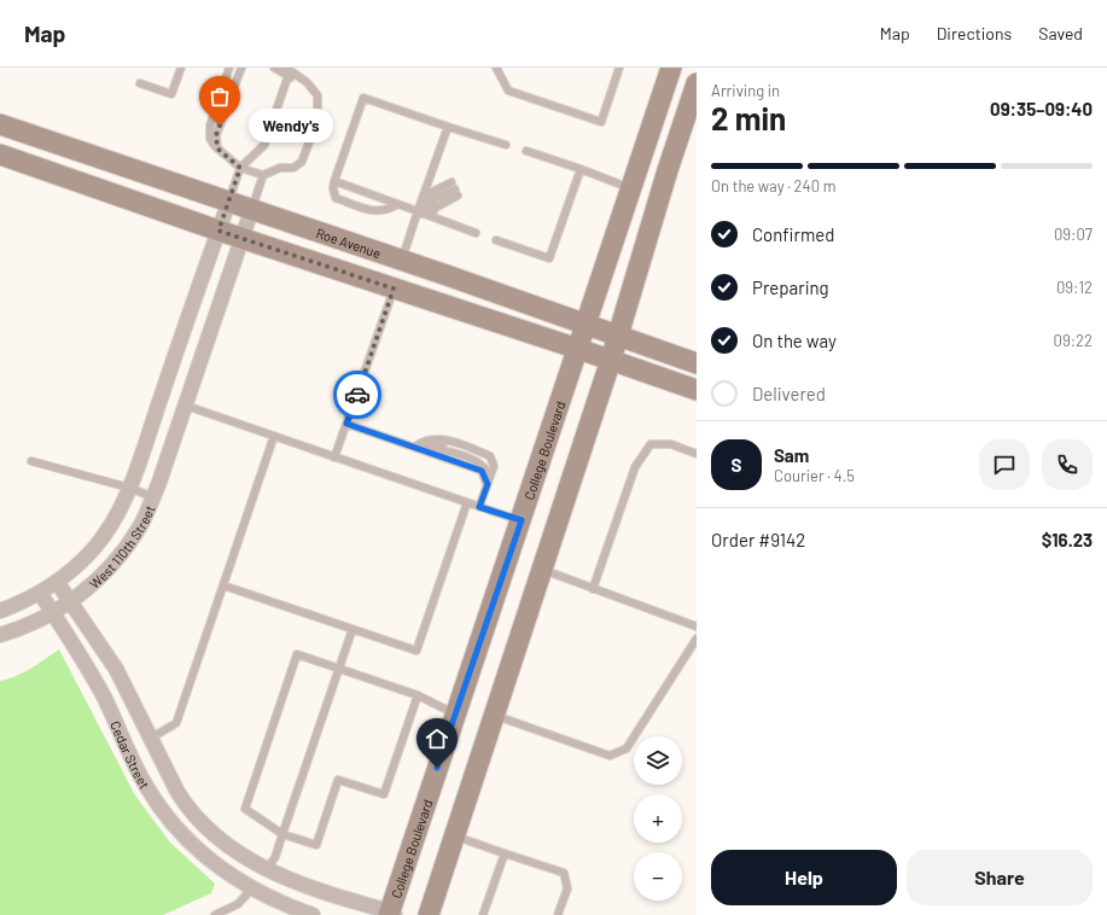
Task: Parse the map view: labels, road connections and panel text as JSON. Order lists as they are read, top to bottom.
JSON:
{
  "streets": {
    "main road": ["Roe Avenue", "College Boulevard"],
    "street": ["West 110th Street", "Cedar Street"]
  },
  "crossings": [
    ["Roe Avenue", "College Boulevard"],
    ["Roe Avenue", "West 110th Street"],
    ["College Boulevard", "Cedar Street"],
    ["West 110th Street", "Cedar Street"]
  ],
  "places": ["Wendy's"],
  "page": {
    "header": "Map",
    "nav": ["Map", "Directions", "Saved"],
    "heading": ["2 min", "Arriving in", "09:35–09:40"],
    "panel": [
      "Sam",
      "Courier · 4.5",
      "Order #9142",
      "$16.23"
    ],
    "bubble": "Wendy's",
    "bar": "On the way · 240 m",
    "list": [
      ["Confirmed", "09:07"],
      ["Preparing", "09:12"],
      ["On the way", "09:22"],
      "Delivered"
    ],
    "round": "S",
    "map_buttons": ["+", "−"],
    "buttons": ["Help", "Share"]
  }
}
